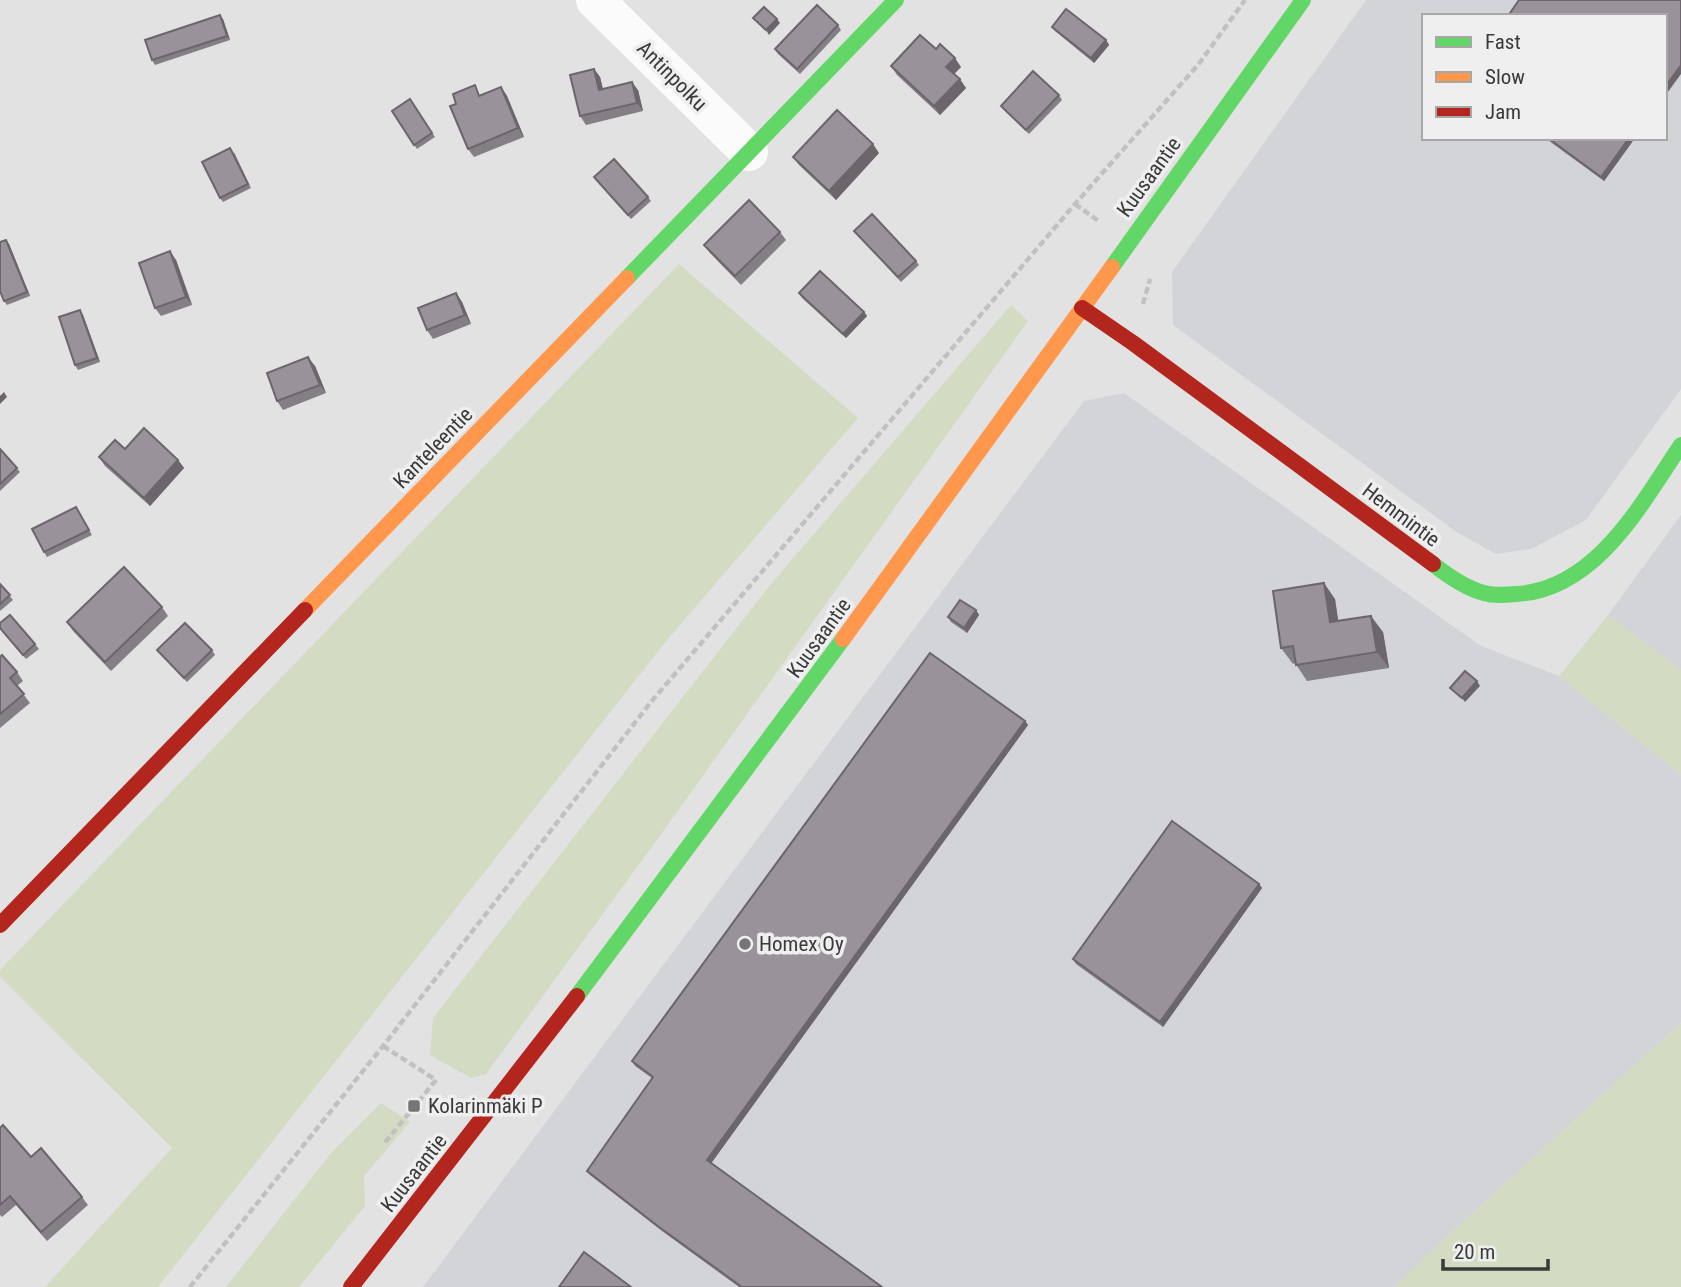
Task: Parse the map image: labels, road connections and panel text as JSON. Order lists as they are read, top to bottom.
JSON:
{
  "streets": {
    "street": [
      "Antinpolku",
      "Kuusaantie",
      "Kanteleentie",
      "Hemmintie"
    ]
  },
  "crossings": [
    ["Antinpolku", "Kanteleentie"],
    ["Kuusaantie", "Hemmintie"]
  ],
  "places": {
    "other": ["Homex Oy"],
    "transit": ["Kolarinmäki P"]
  },
  "legend": ["Fast", "Slow", "Jam"],
  "scale_bar": "20 m"
}
